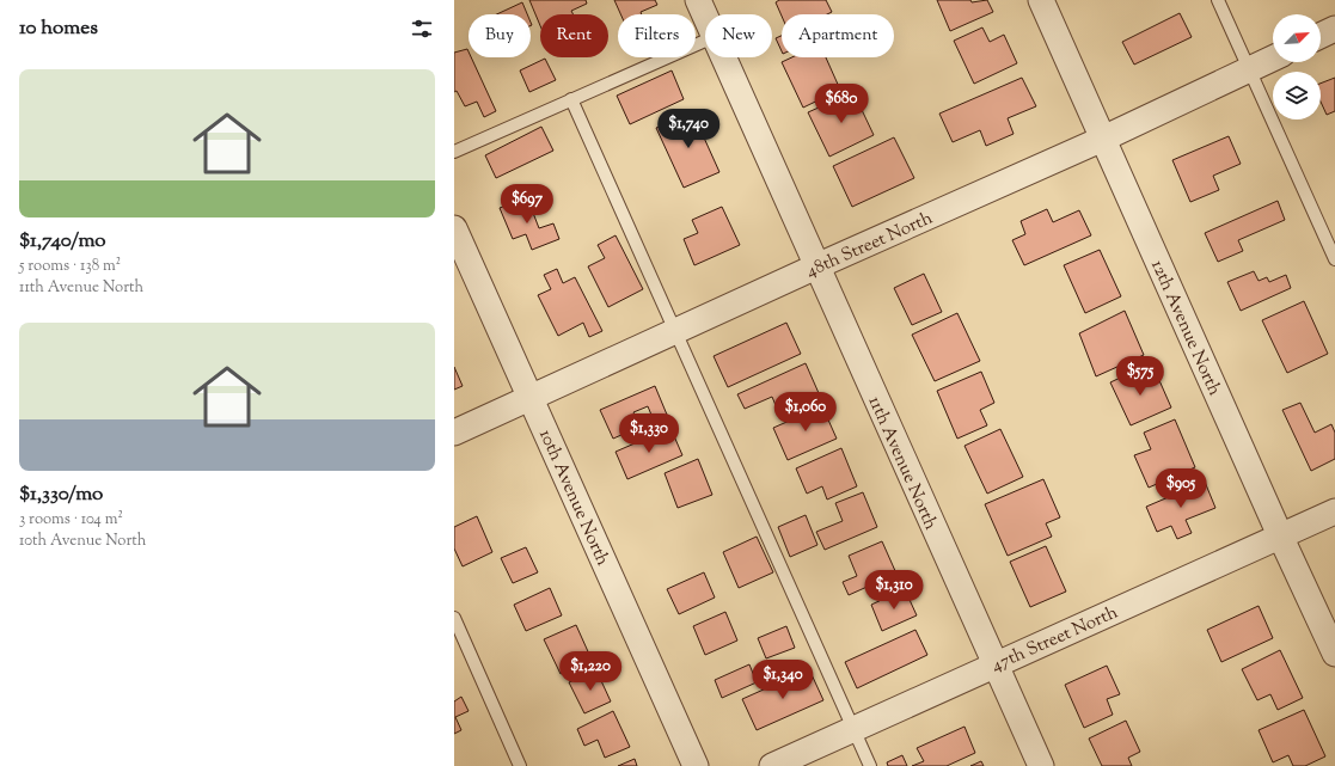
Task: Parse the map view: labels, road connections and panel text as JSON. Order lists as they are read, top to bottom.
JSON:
{
  "streets": {
    "street": [
      "48th Street North",
      "12th Avenue North",
      "11th Avenue North",
      "10th Avenue North",
      "47th Street North"
    ]
  },
  "crossings": [
    ["48th Street North", "12th Avenue North"],
    ["48th Street North", "11th Avenue North"],
    ["48th Street North", "10th Avenue North"],
    ["12th Avenue North", "47th Street North"],
    ["11th Avenue North", "47th Street North"]
  ],
  "north": "top right",
  "page": {
    "heading": "10 homes",
    "chip": [
      "Buy",
      "Rent",
      "Filters",
      "New",
      "Apartment"
    ],
    "list": [
      {
        "name": "$1,740/mo",
        "note": "5 rooms · 138 m² · 11th Avenue North"
      },
      {
        "name": "$1,330/mo",
        "note": "3 rooms · 104 m² · 10th Avenue North"
      }
    ],
    "price": [
      "$680",
      "$1,740",
      "$697",
      "$575",
      "$1,060",
      "$1,330",
      "$905",
      "$1,310",
      "$1,220",
      "$1,340"
    ]
  }
}
